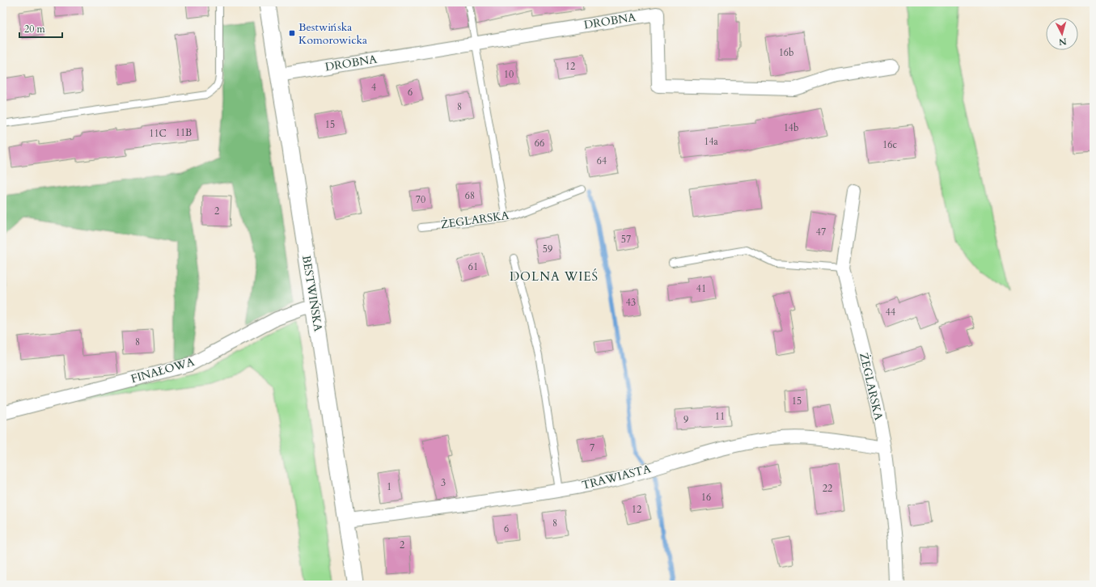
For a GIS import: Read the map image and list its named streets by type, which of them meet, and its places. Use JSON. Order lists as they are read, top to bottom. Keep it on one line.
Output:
{"streets":{"street":["DROBNA","ŻEGLARSKA","BESTWIŃSKA","FINAŁOWA","TRAWIASTA"]},"crossings":[["DROBNA","BESTWIŃSKA"],["ŻEGLARSKA","TRAWIASTA"],["BESTWIŃSKA","FINAŁOWA"],["BESTWIŃSKA","TRAWIASTA"]],"districts":["DOLNA WIEŚ"],"places":{"transit":["Bestwińska Komorowicka"]},"house_numbers":["16b","12","10","4","6","8","15","14b","11B","11C","14a","66","16c","64","68","70","2","47","57","59","61","41","43","44","8","15","11","9","7","3","1","22","16","12","8","6","2"],"scale_bar":"20 m","north":"bottom"}
